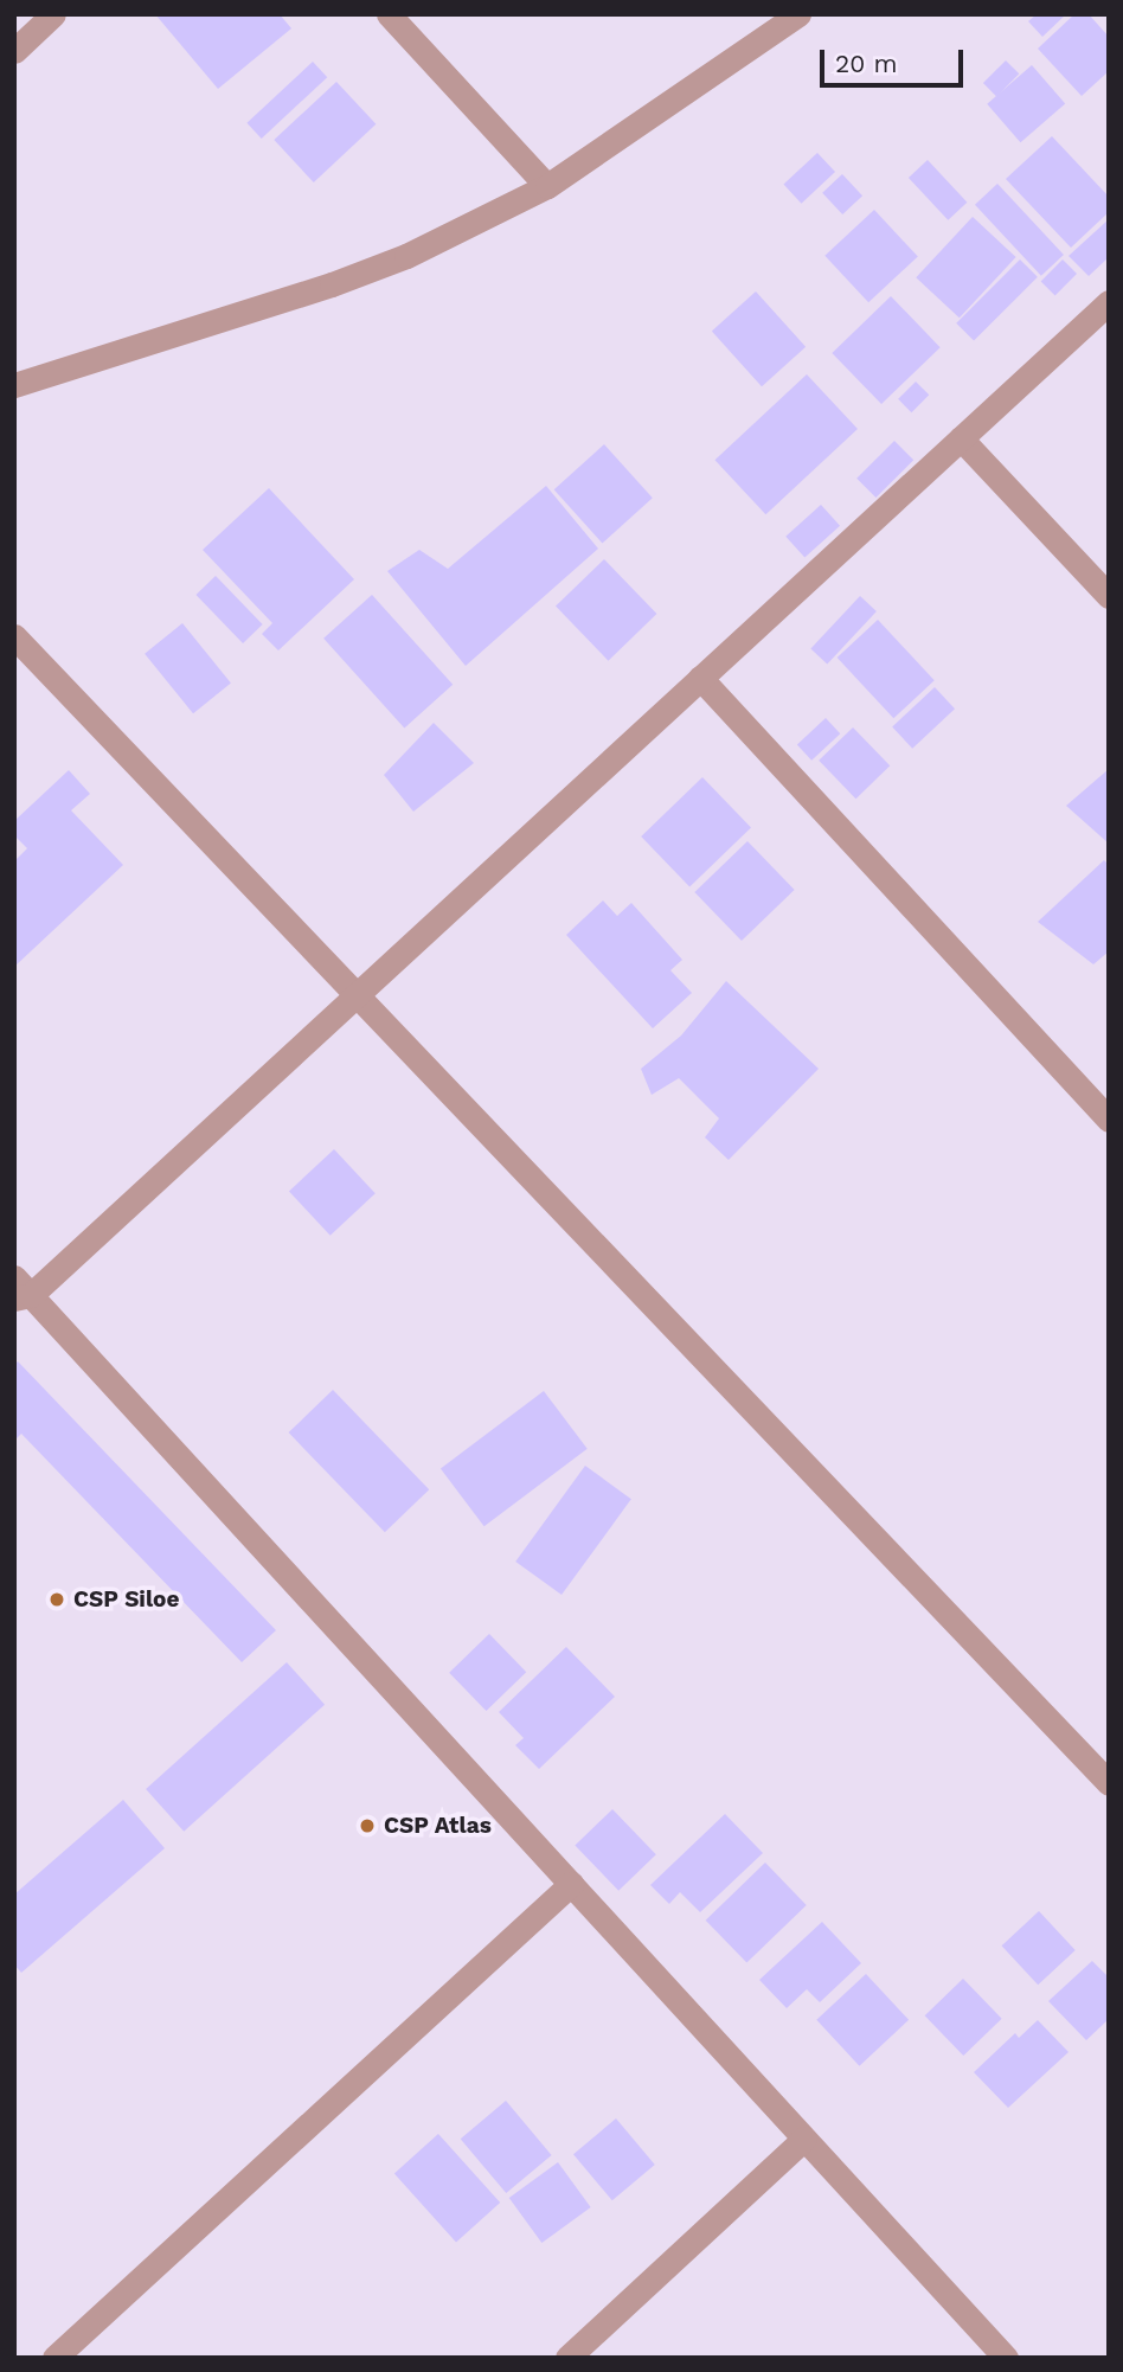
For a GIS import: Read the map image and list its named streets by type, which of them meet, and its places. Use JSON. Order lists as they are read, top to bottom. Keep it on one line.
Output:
{"places":["CSP Siloe","CSP Atlas"],"scale_bar":"20 m"}
